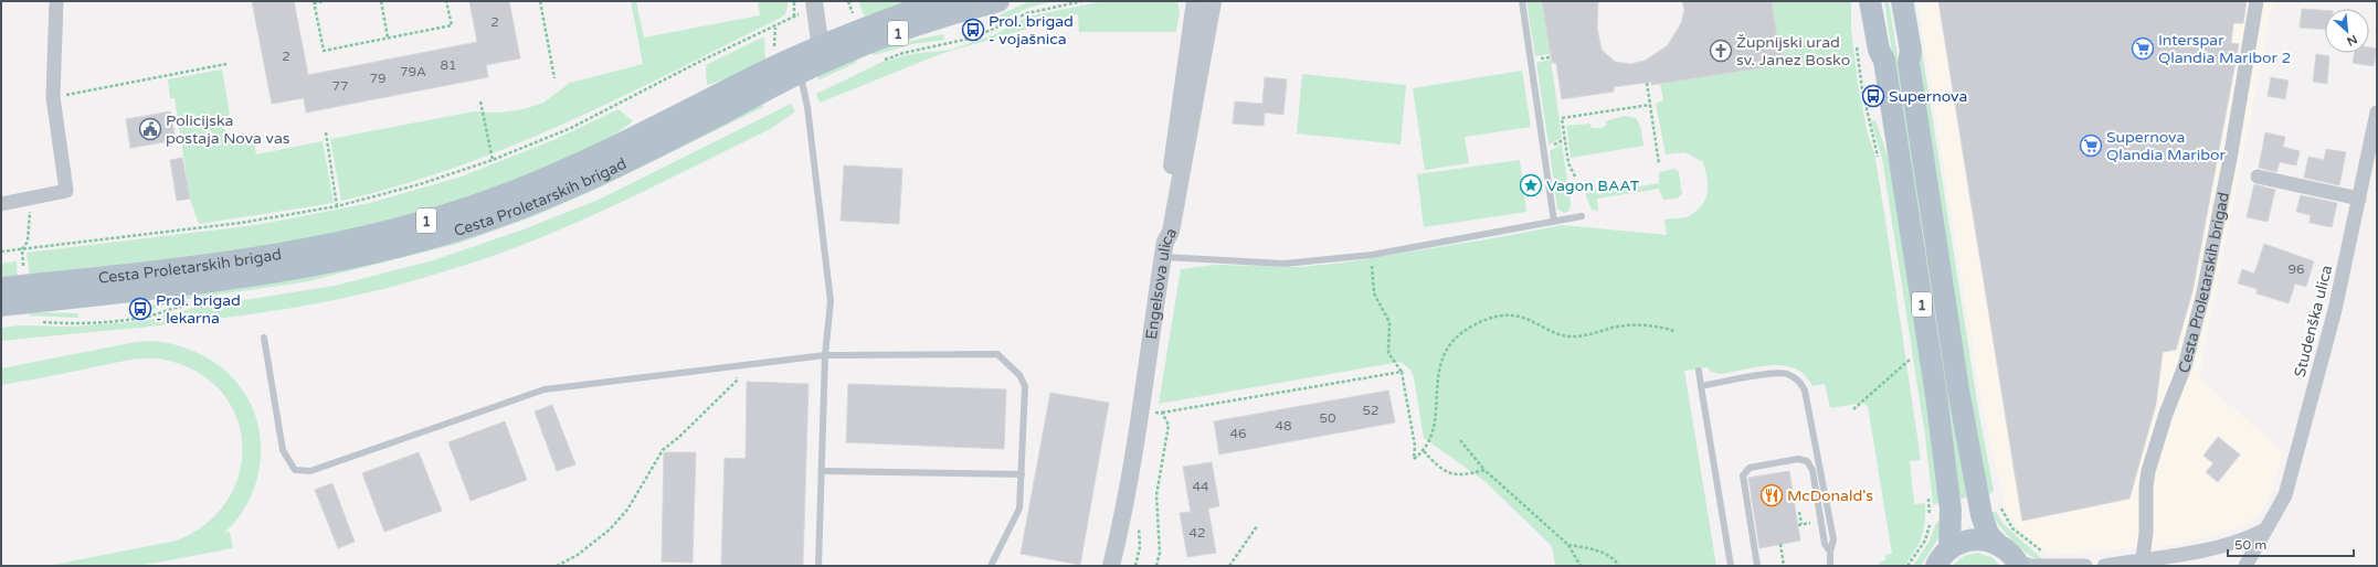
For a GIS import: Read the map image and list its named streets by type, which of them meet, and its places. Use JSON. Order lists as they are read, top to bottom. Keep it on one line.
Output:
{"streets":{"main road":["1","Cesta Proletarskih brigad"],"street":["Engelsova ulica","Studenška ulica"]},"places":{"bus stop":["Prol. brigad - vojašnica","Supernova","Prol. brigad - lekarna"],"supermarket":["Interspar Qlandia Maribor 2","Supernova Qlandia Maribor"],"church":["Župnijski urad sv. Janez Bosko"],"public building":["Policijska postaja Nova vas"],"place":["Vagon BAAT"],"restaurant":["McDonald's"]},"house_numbers":["2","2","81","79A","79","77","96","52","50","48","46","44","42"],"scale_bar":"50 m","north":"bottom right"}
